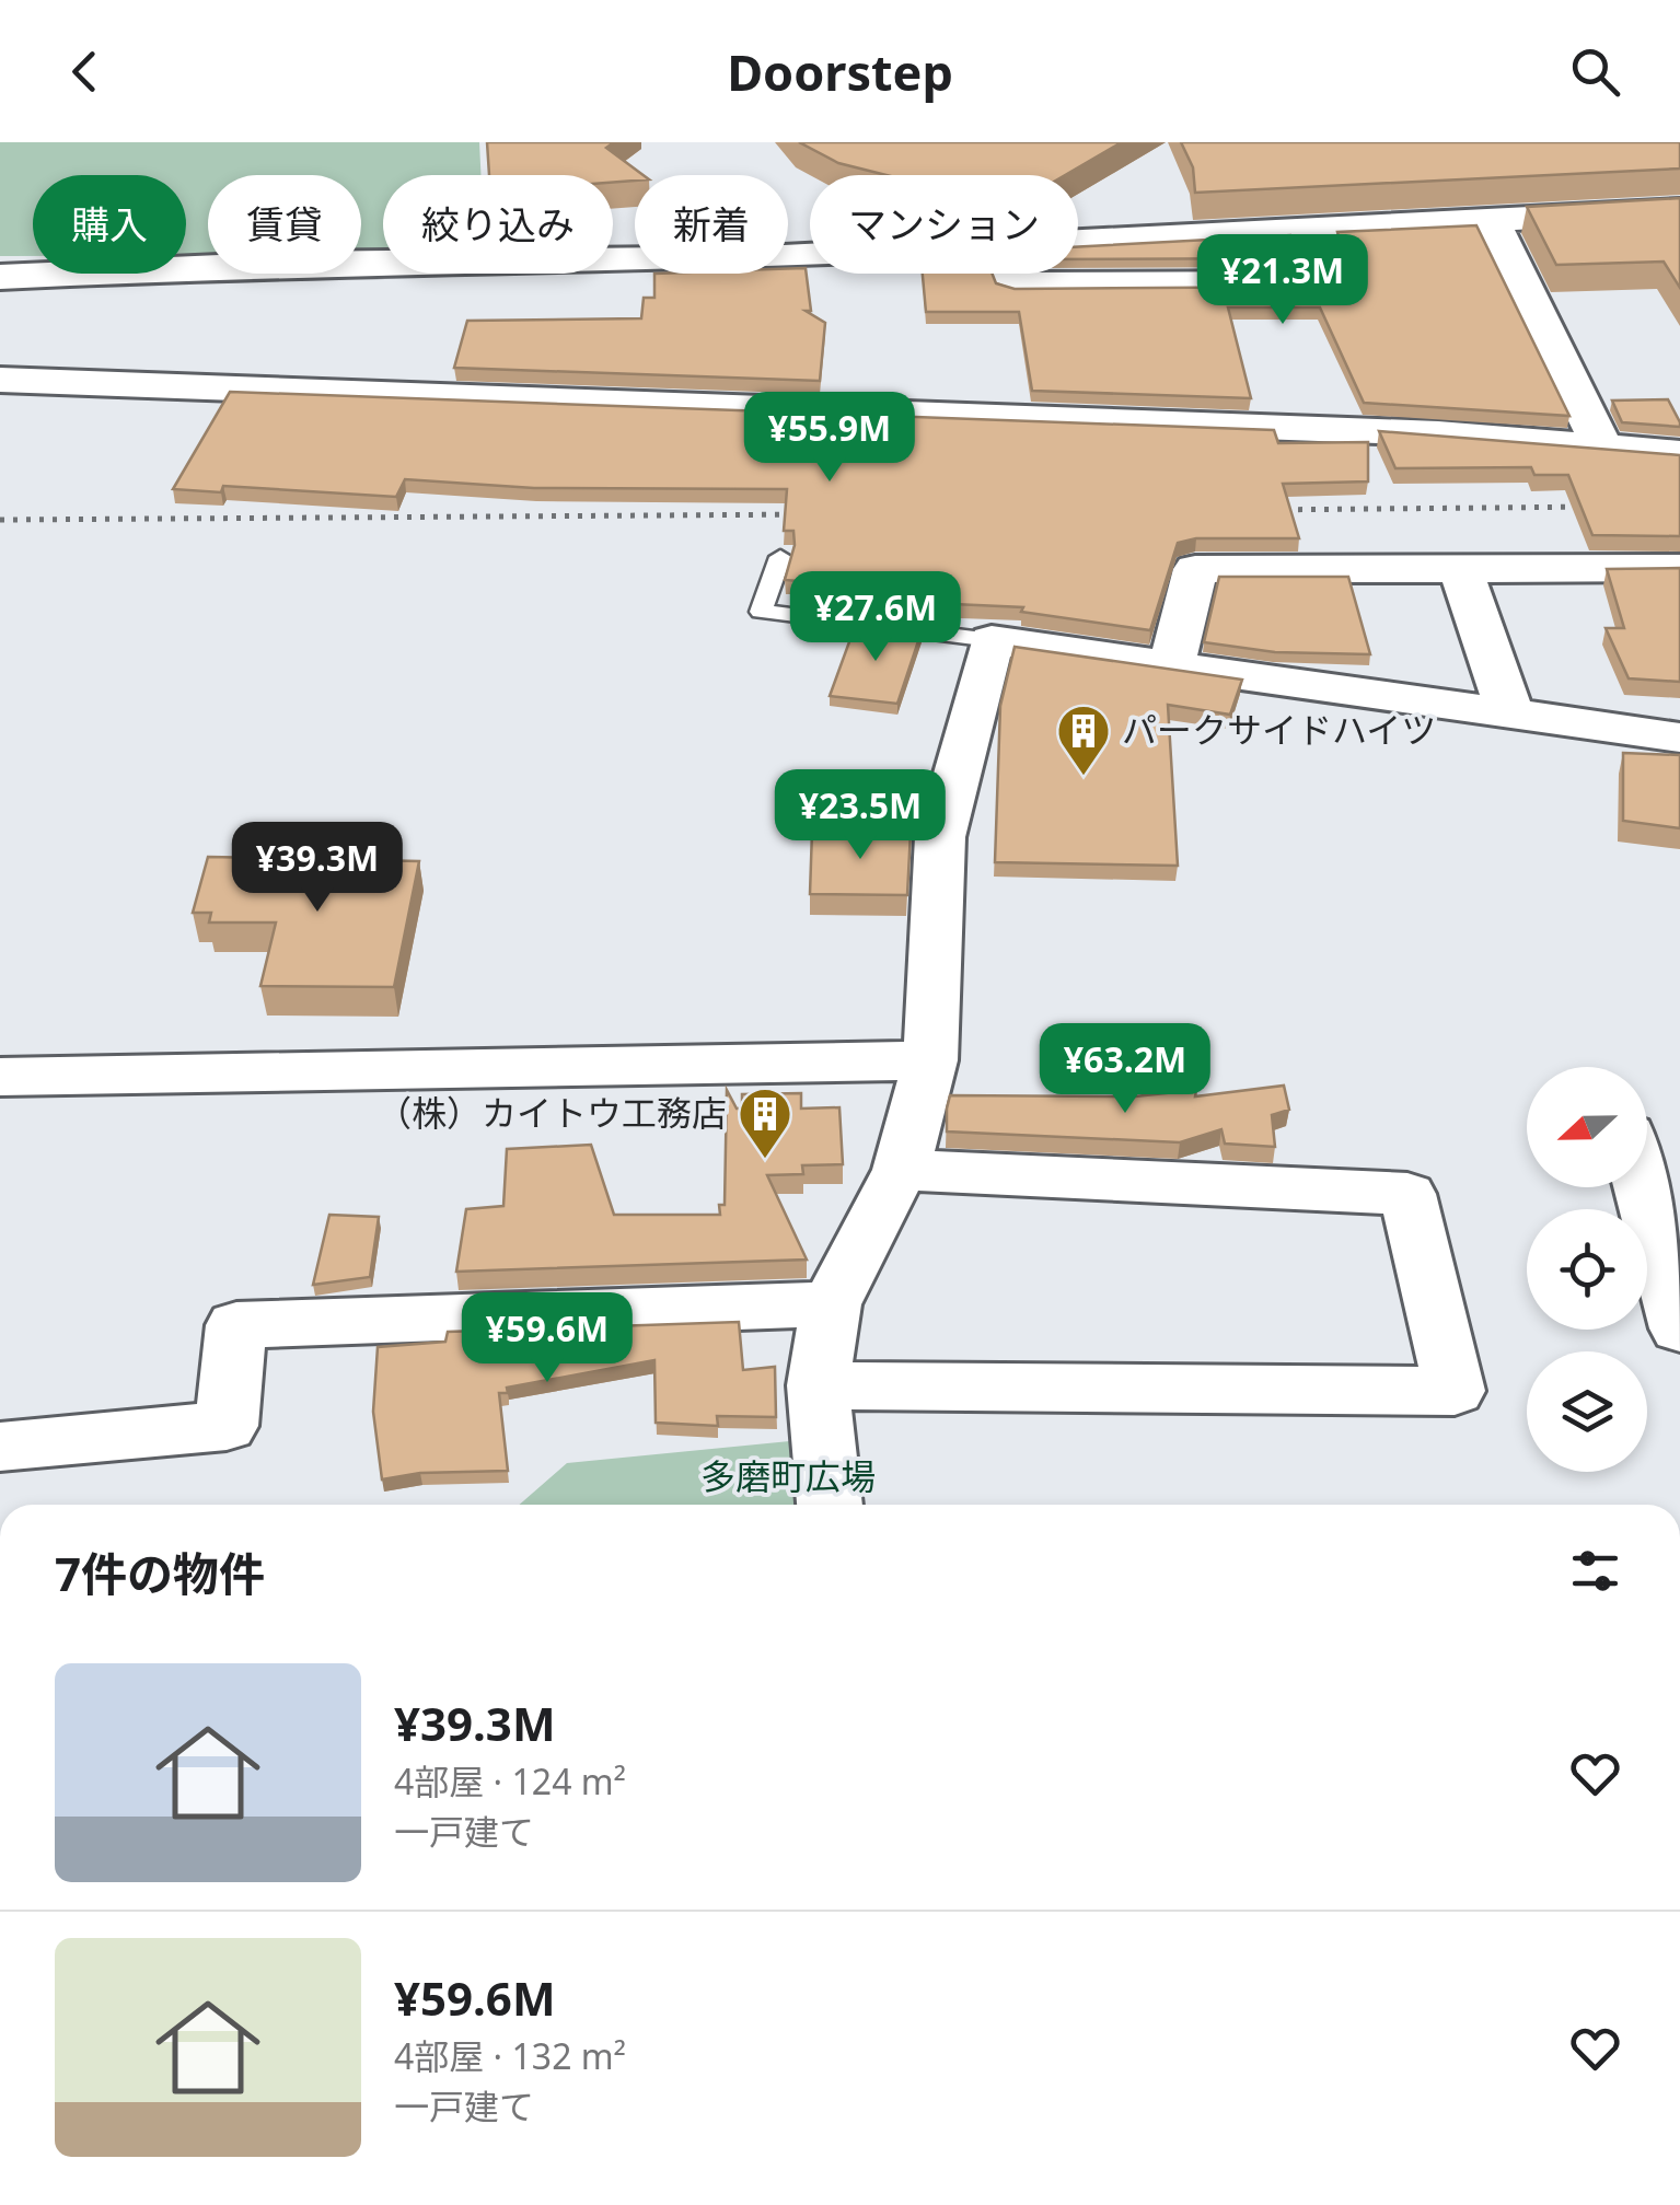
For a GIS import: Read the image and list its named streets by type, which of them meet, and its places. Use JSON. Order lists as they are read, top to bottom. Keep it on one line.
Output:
{"parks":["多磨町広場"],"places":{"building":["パークサイドハイツ","（株）カイトウ工務店"]},"north":"left","page":{"header":"Doorstep","chip":["購入","賃貸","絞り込み","新着","マンション"],"price":["¥21.3M","¥55.9M","¥27.6M","¥23.5M","¥39.3M","¥63.2M","¥59.6M"],"heading":"7件の物件","list":[{"name":"¥39.3M","note":"4部屋 · 124 m² · 一戸建て"},{"name":"¥59.6M","note":"4部屋 · 132 m² · 一戸建て"}]}}
